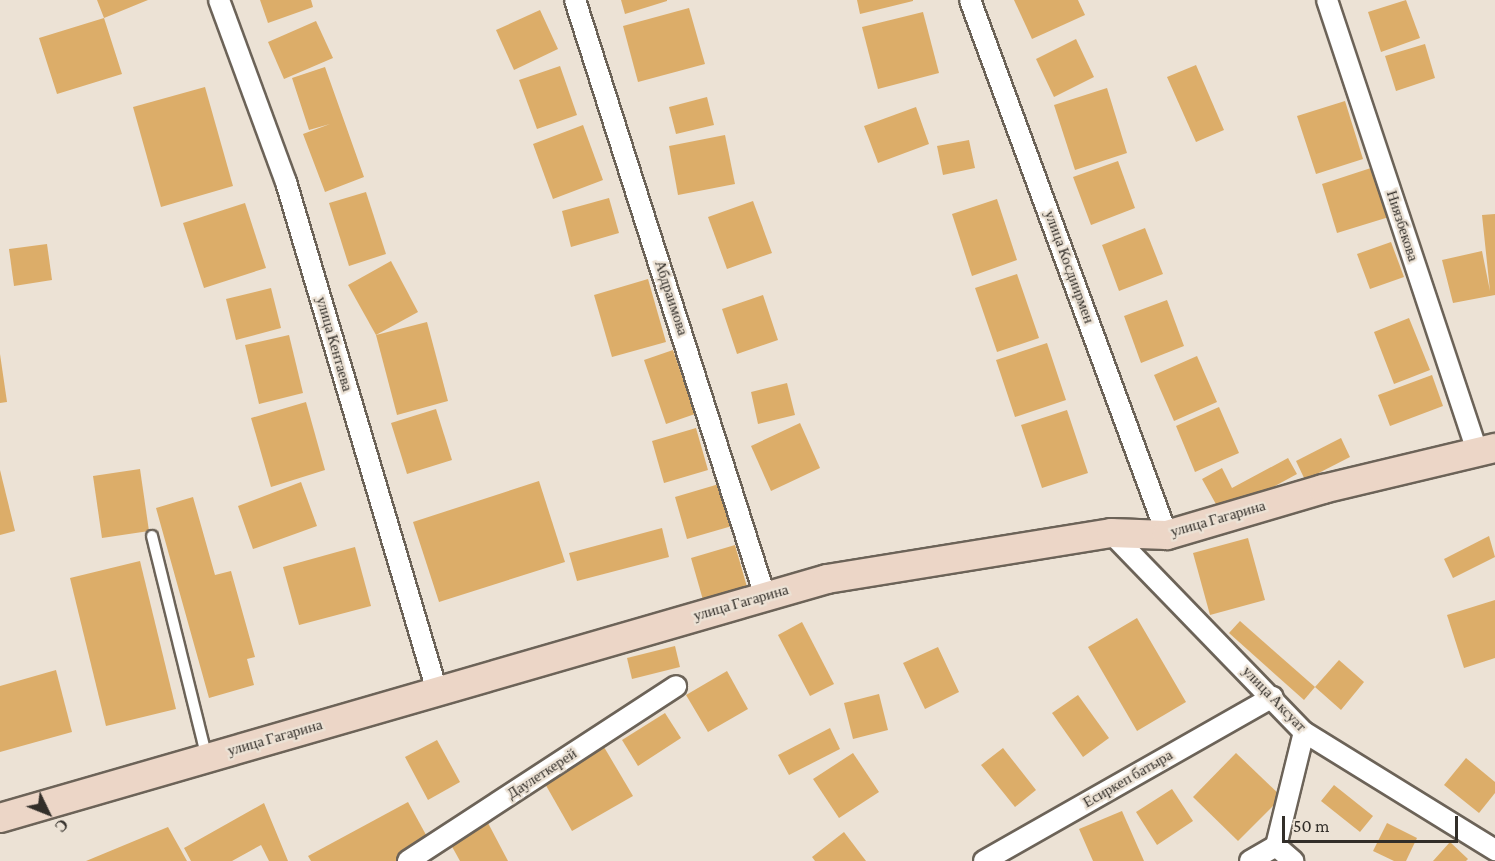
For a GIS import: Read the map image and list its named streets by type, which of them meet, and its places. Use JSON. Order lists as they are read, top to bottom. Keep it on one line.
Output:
{"streets":{"main road":["улица Гагарина"],"street":["Ниязбекова","улица Косдиирмен","Абдраимова","улица Кентаева","улица Аксуат","Даулеткерей","Есиркеп батыра"]},"crossings":[["Ниязбекова","улица Гагарина"],["улица Косдиирмен","улица Гагарина"],["Абдраимова","улица Гагарина"],["улица Кентаева","улица Гагарина"],["улица Гагарина","улица Аксуат"],["улица Аксуат","Есиркеп батыра"]],"scale_bar":"50 m","north":"bottom right"}
